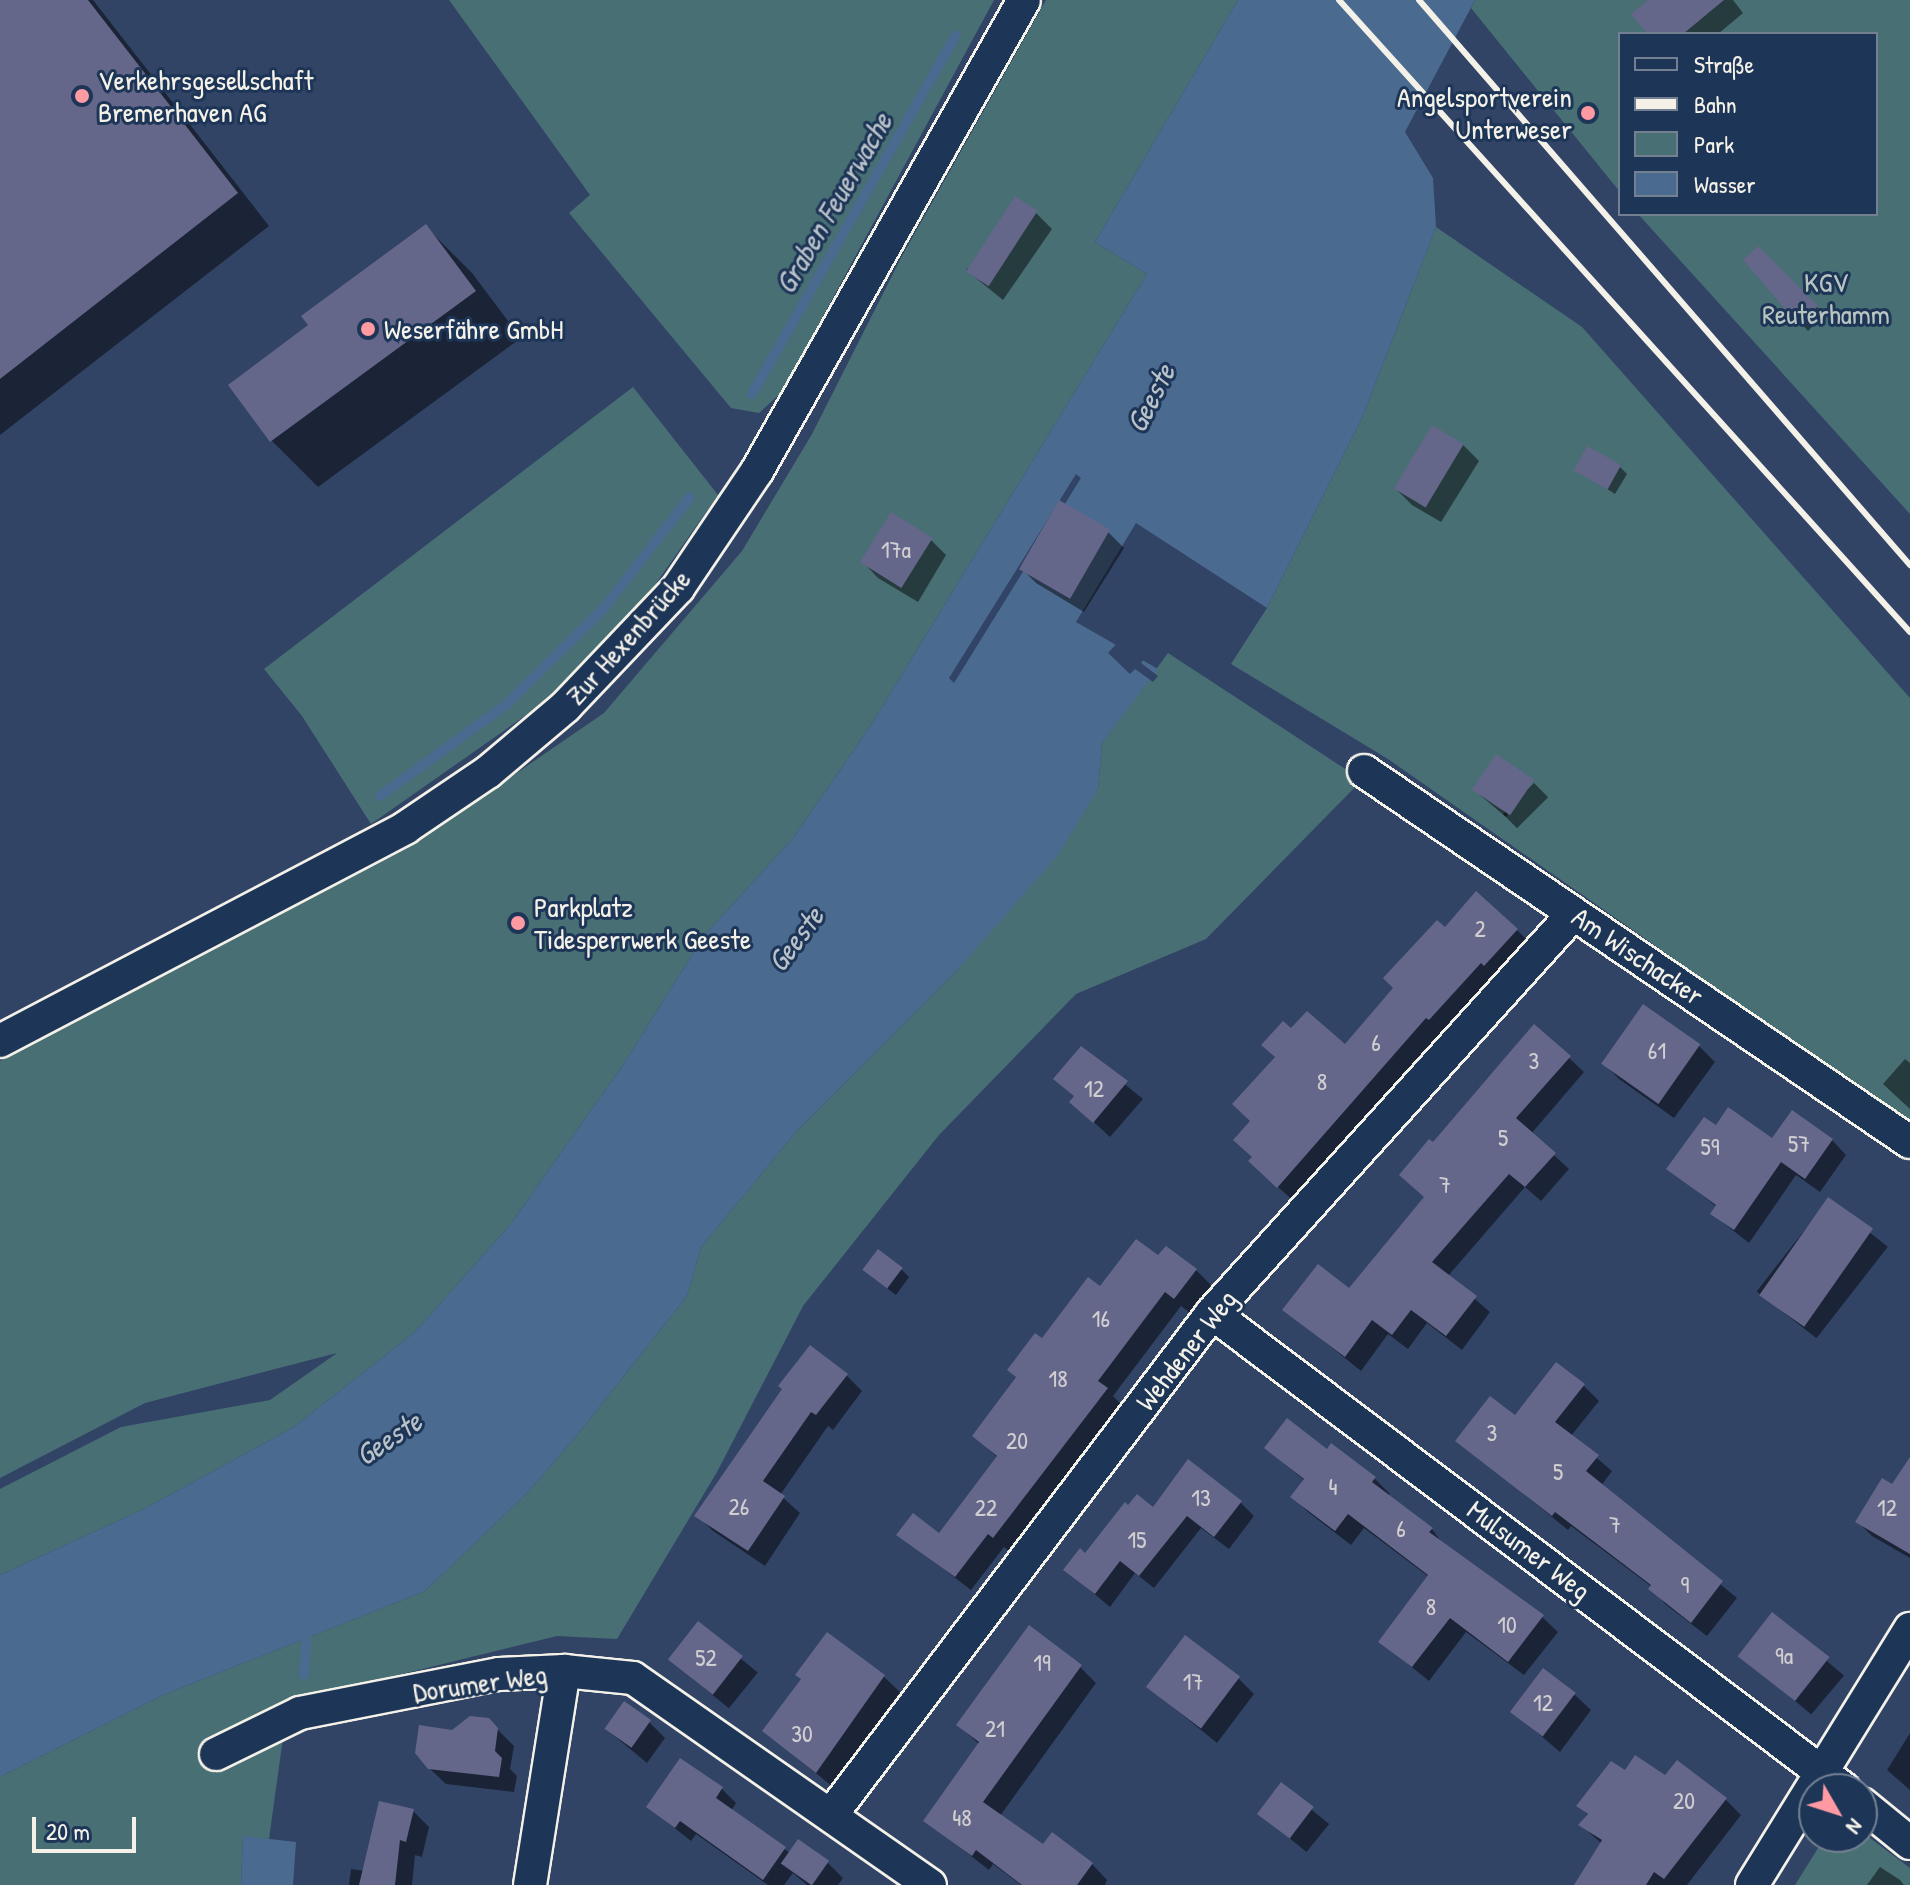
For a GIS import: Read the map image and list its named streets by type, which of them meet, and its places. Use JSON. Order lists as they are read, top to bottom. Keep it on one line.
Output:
{"streets":{"street":["Zur Hexenbrücke","Am Wischacker","Wehdener Weg","Mulsumer Weg","Dorumer Weg"]},"crossings":[["Am Wischacker","Wehdener Weg"],["Wehdener Weg","Mulsumer Weg"],["Wehdener Weg","Dorumer Weg"]],"water":["Graben Feuerwache","Geeste"],"parks":["KGV Reuterhamm"],"places":["Verkehrsgesellschaft Bremerhaven AG","Angelsportverein Unterweser","Weserfähre GmbH","Parkplatz Tidesperrwerk Geeste"],"house_numbers":["17a","2","6","61","3","8","12","5","57","59","7","16","18","3","20","5","4","13","26","22","12","7","6","15","9","8","10","9a","52","19","17","12","21","30","20","48"],"legend":["Straße","Bahn","Park","Wasser"],"scale_bar":"20 m","north":"bottom right"}
